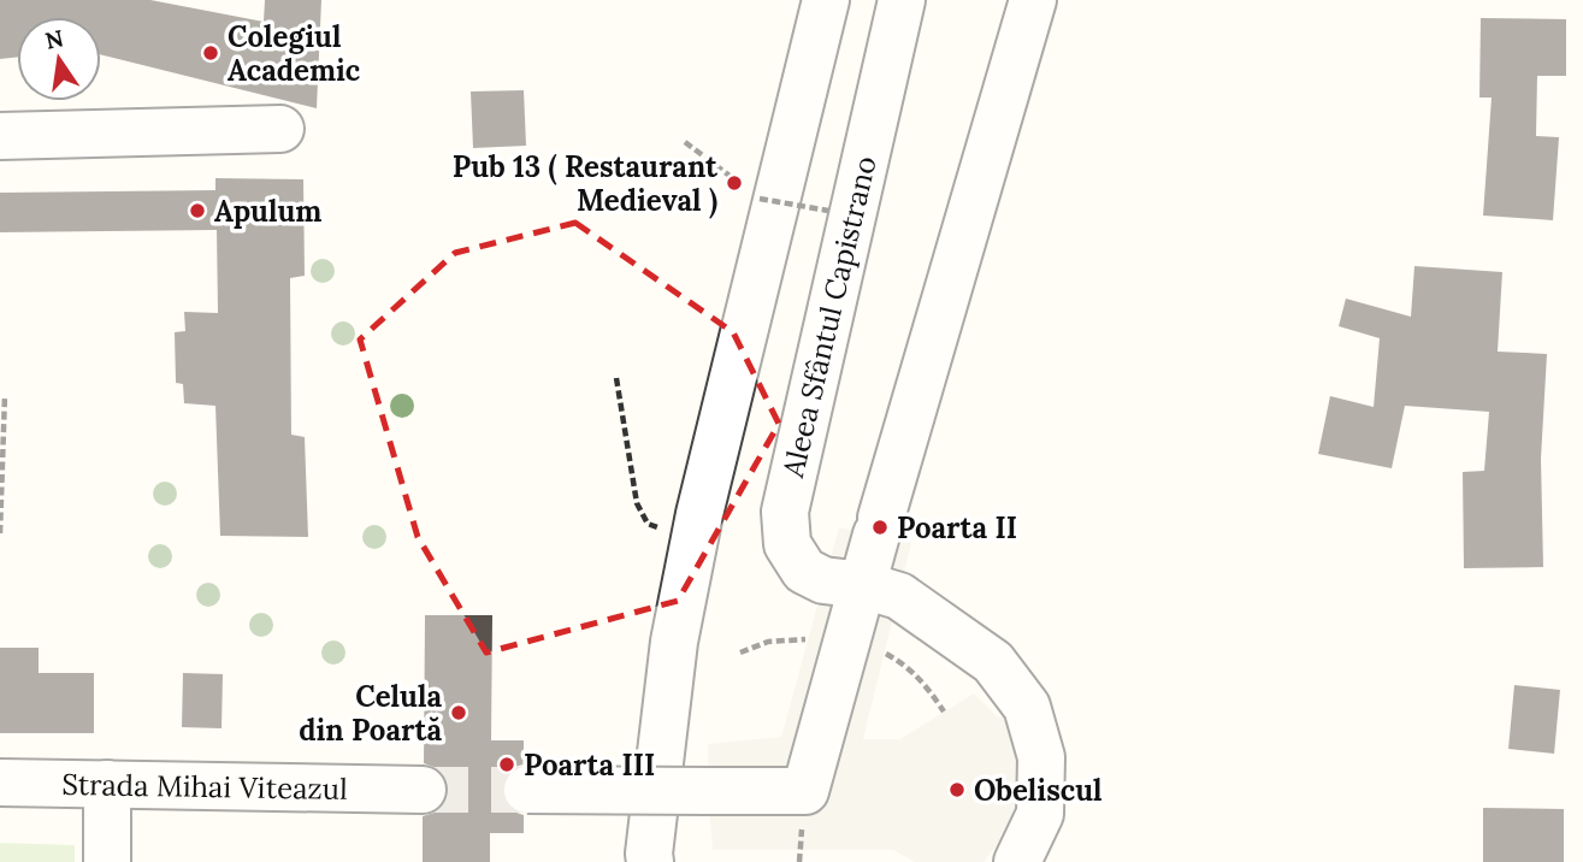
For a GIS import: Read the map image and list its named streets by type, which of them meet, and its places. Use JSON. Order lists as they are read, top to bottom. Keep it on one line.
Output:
{"streets":{"street":["Aleea Sfântul Capistrano","Strada Mihai Viteazul"]},"places":["Colegiul Academic","Pub 13 ( Restaurant Medieval )","Apulum","Poarta II","Celula din Poartă","Poarta III","Obeliscul"],"north":"top"}
